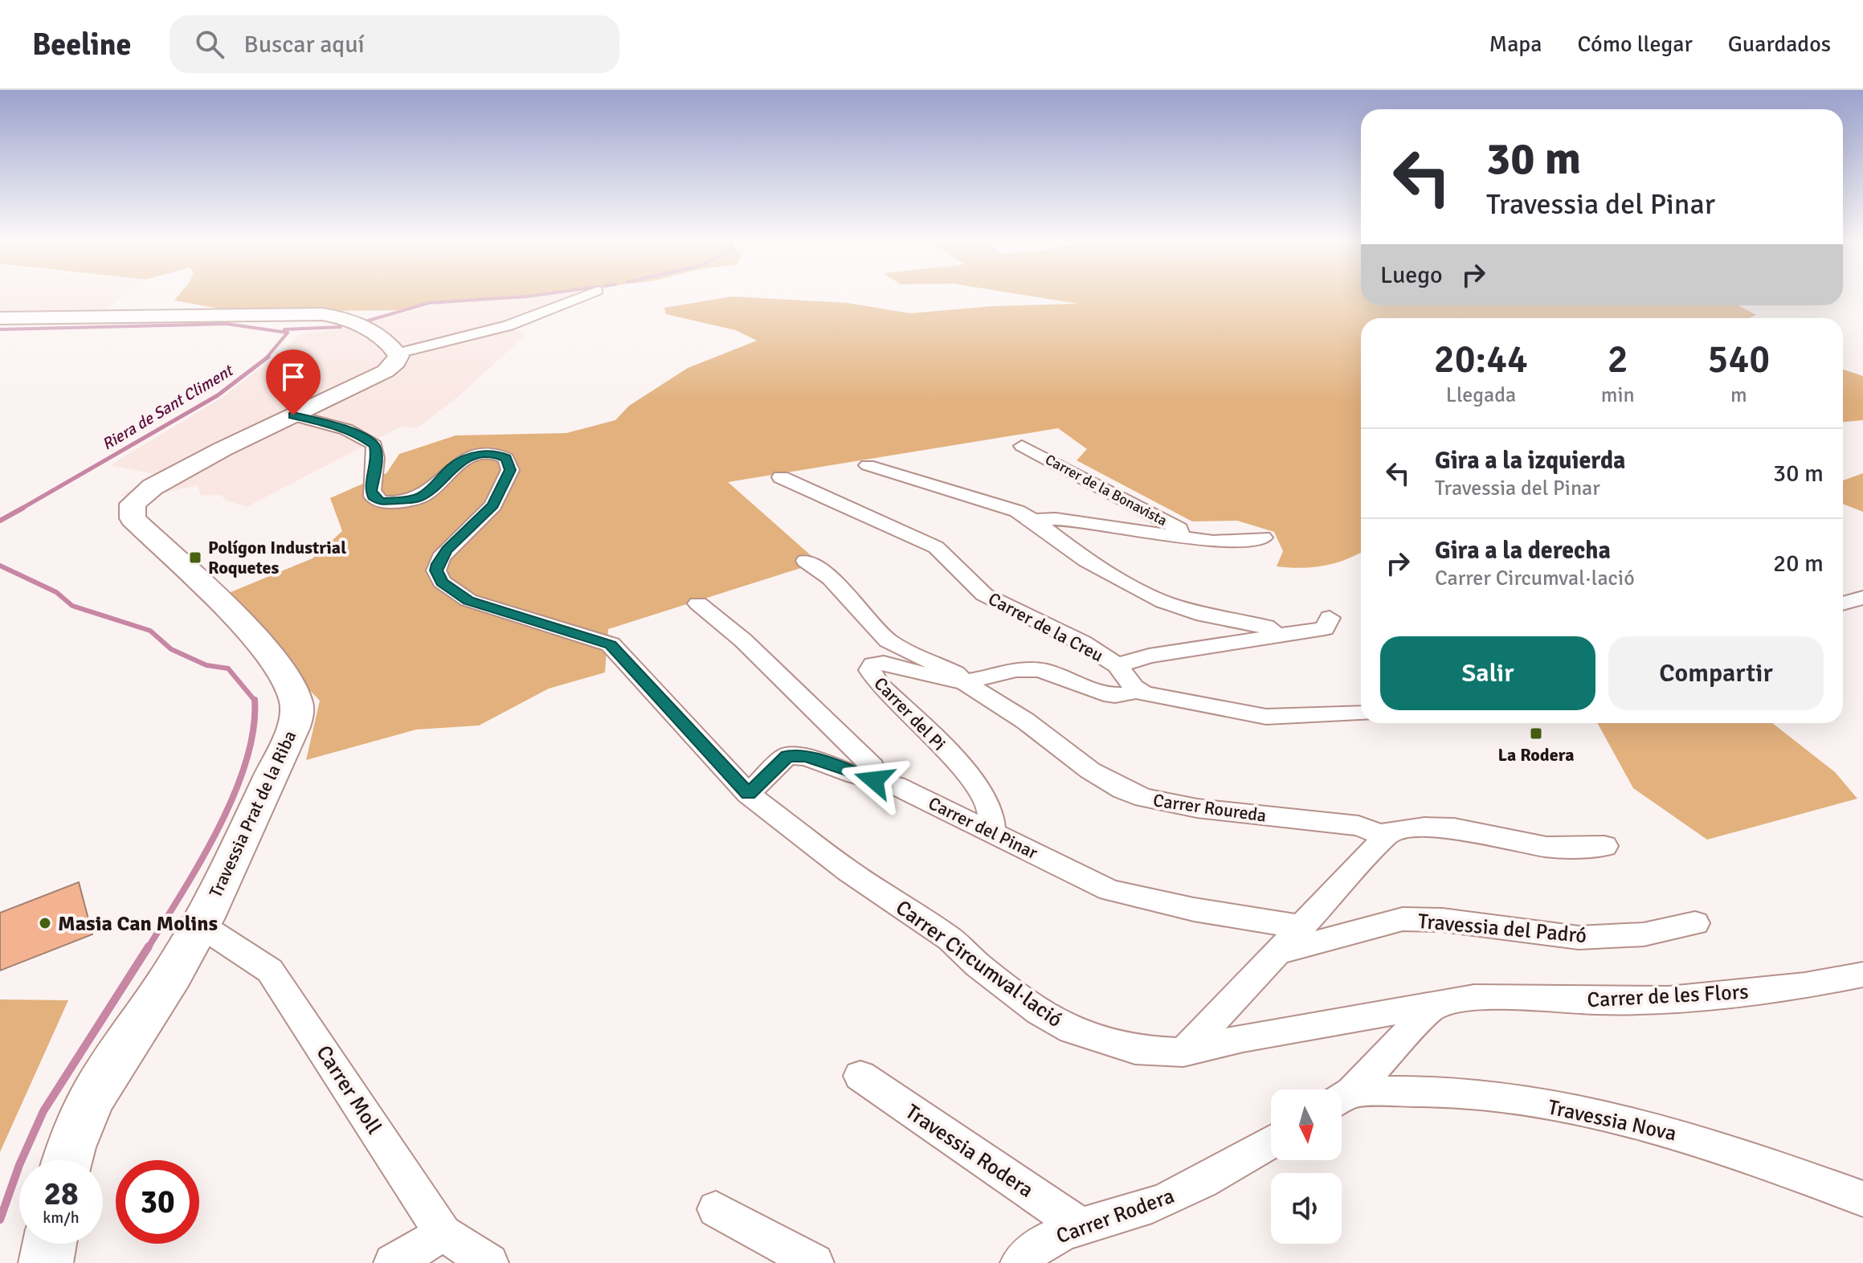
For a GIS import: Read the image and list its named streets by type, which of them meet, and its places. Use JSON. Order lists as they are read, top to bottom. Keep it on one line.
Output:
{"streets":{"street":["Carrer de la Bonavista","Carrer de la Creu","Carrer del Pi","Carrer Roureda","Travessia Prat de la Riba","Carrer del Pinar","Travessia del Padró","Carrer Circumval·lació","Carrer de les Flors","Carrer Moll","Travessia Nova","Travessia Rodera","Carrer Rodera"]},"crossings":[["Carrer del Pi","Carrer Roureda"],["Carrer del Pi","Carrer del Pinar"],["Travessia Prat de la Riba","Carrer Circumval·lació"],["Travessia Prat de la Riba","Carrer Moll"],["Carrer del Pinar","Carrer Circumval·lació"],["Carrer Circumval·lació","Carrer de les Flors"],["Travessia Rodera","Carrer Rodera"]],"water":["Riera de Sant Climent"],"places":{"transit":["Polígon Industrial Roquetes","La Rodera"],"other":["Masia Can Molins"]},"north":"bottom","page":{"header":"Beeline","search":"Buscar aquí","nav":["Mapa","Cómo llegar","Guardados"],"turn":["30 m","Travessia del Pinar"],"then":"Luego","eta":["20:44","Llegada","2","min","540","m"],"list":[{"name":"Gira a la izquierda","note":"Travessia del Pinar","value":"30 m"},{"name":"Gira a la derecha","note":"Carrer Circumval·lació","value":"20 m"}],"buttons":["Salir","Compartir"],"speed":"28 km/h","limit":"30"}}
